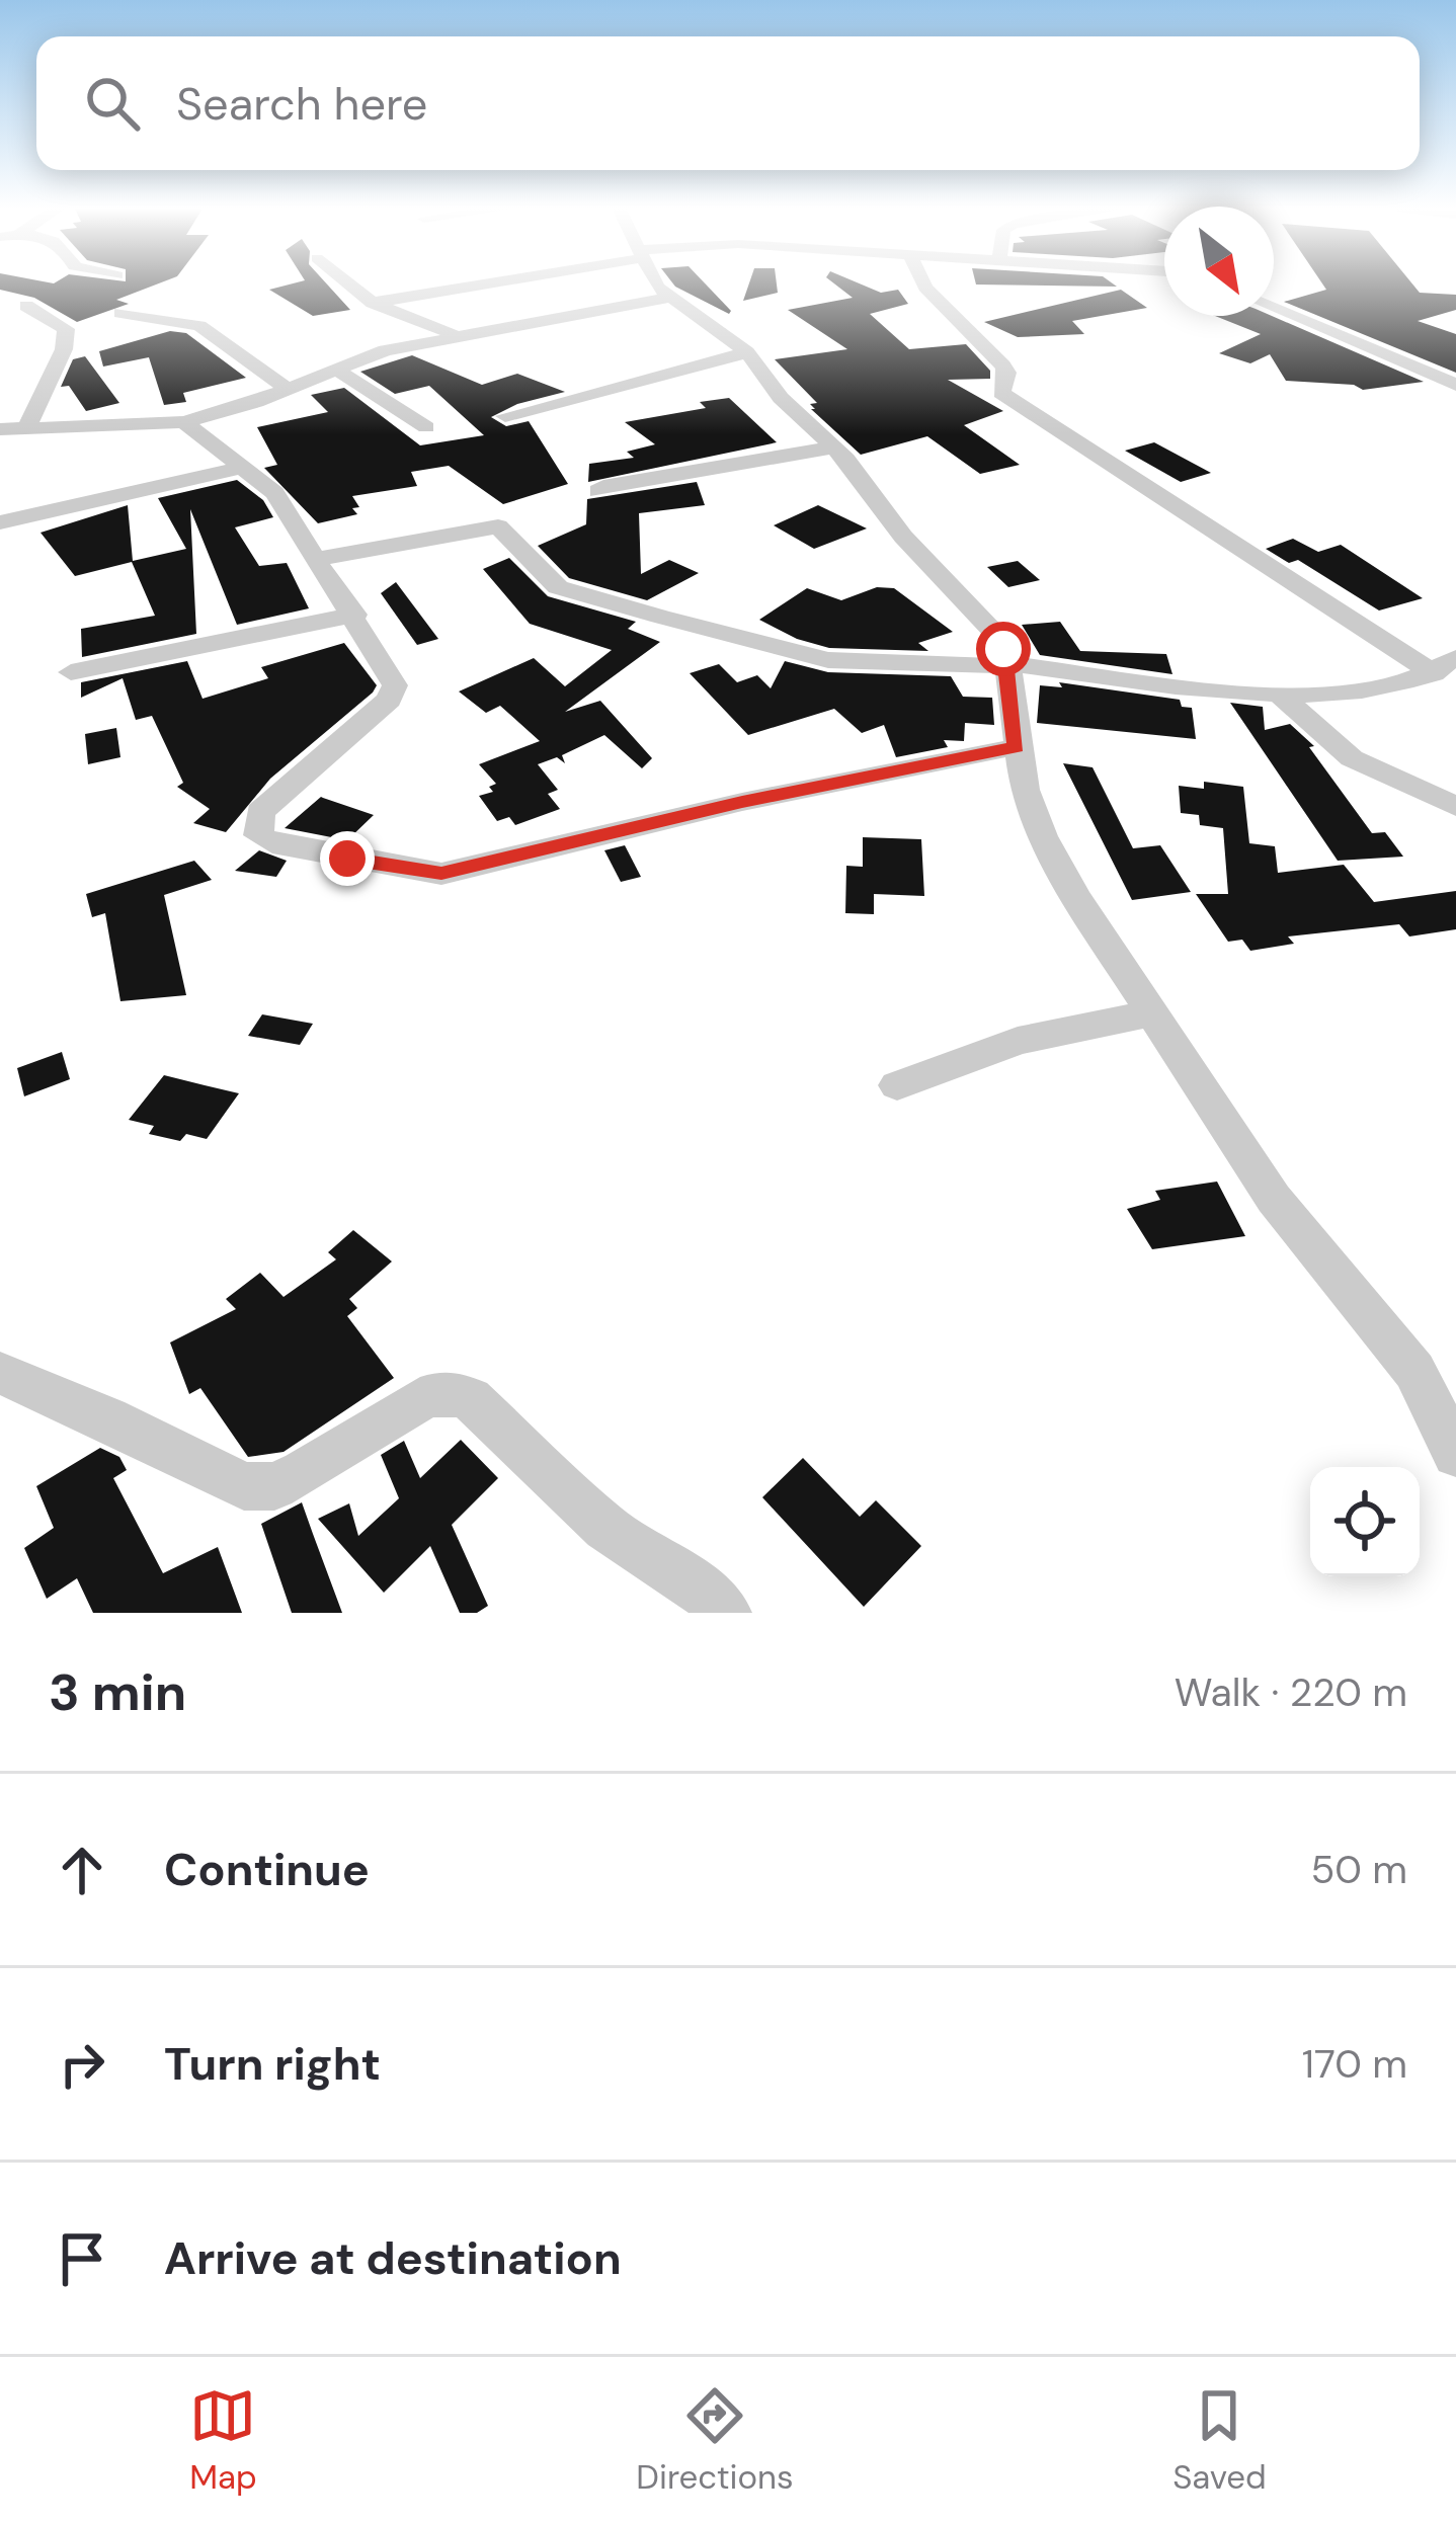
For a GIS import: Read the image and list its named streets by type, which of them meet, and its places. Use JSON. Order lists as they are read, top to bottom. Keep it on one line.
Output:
{"north":"bottom right","page":{"search":"Search here","heading":["3 min","Walk · 220 m"],"list":[["Continue","50 m"],["Turn right","170 m"],"Arrive at destination"],"nav":["Map","Directions","Saved"]}}
